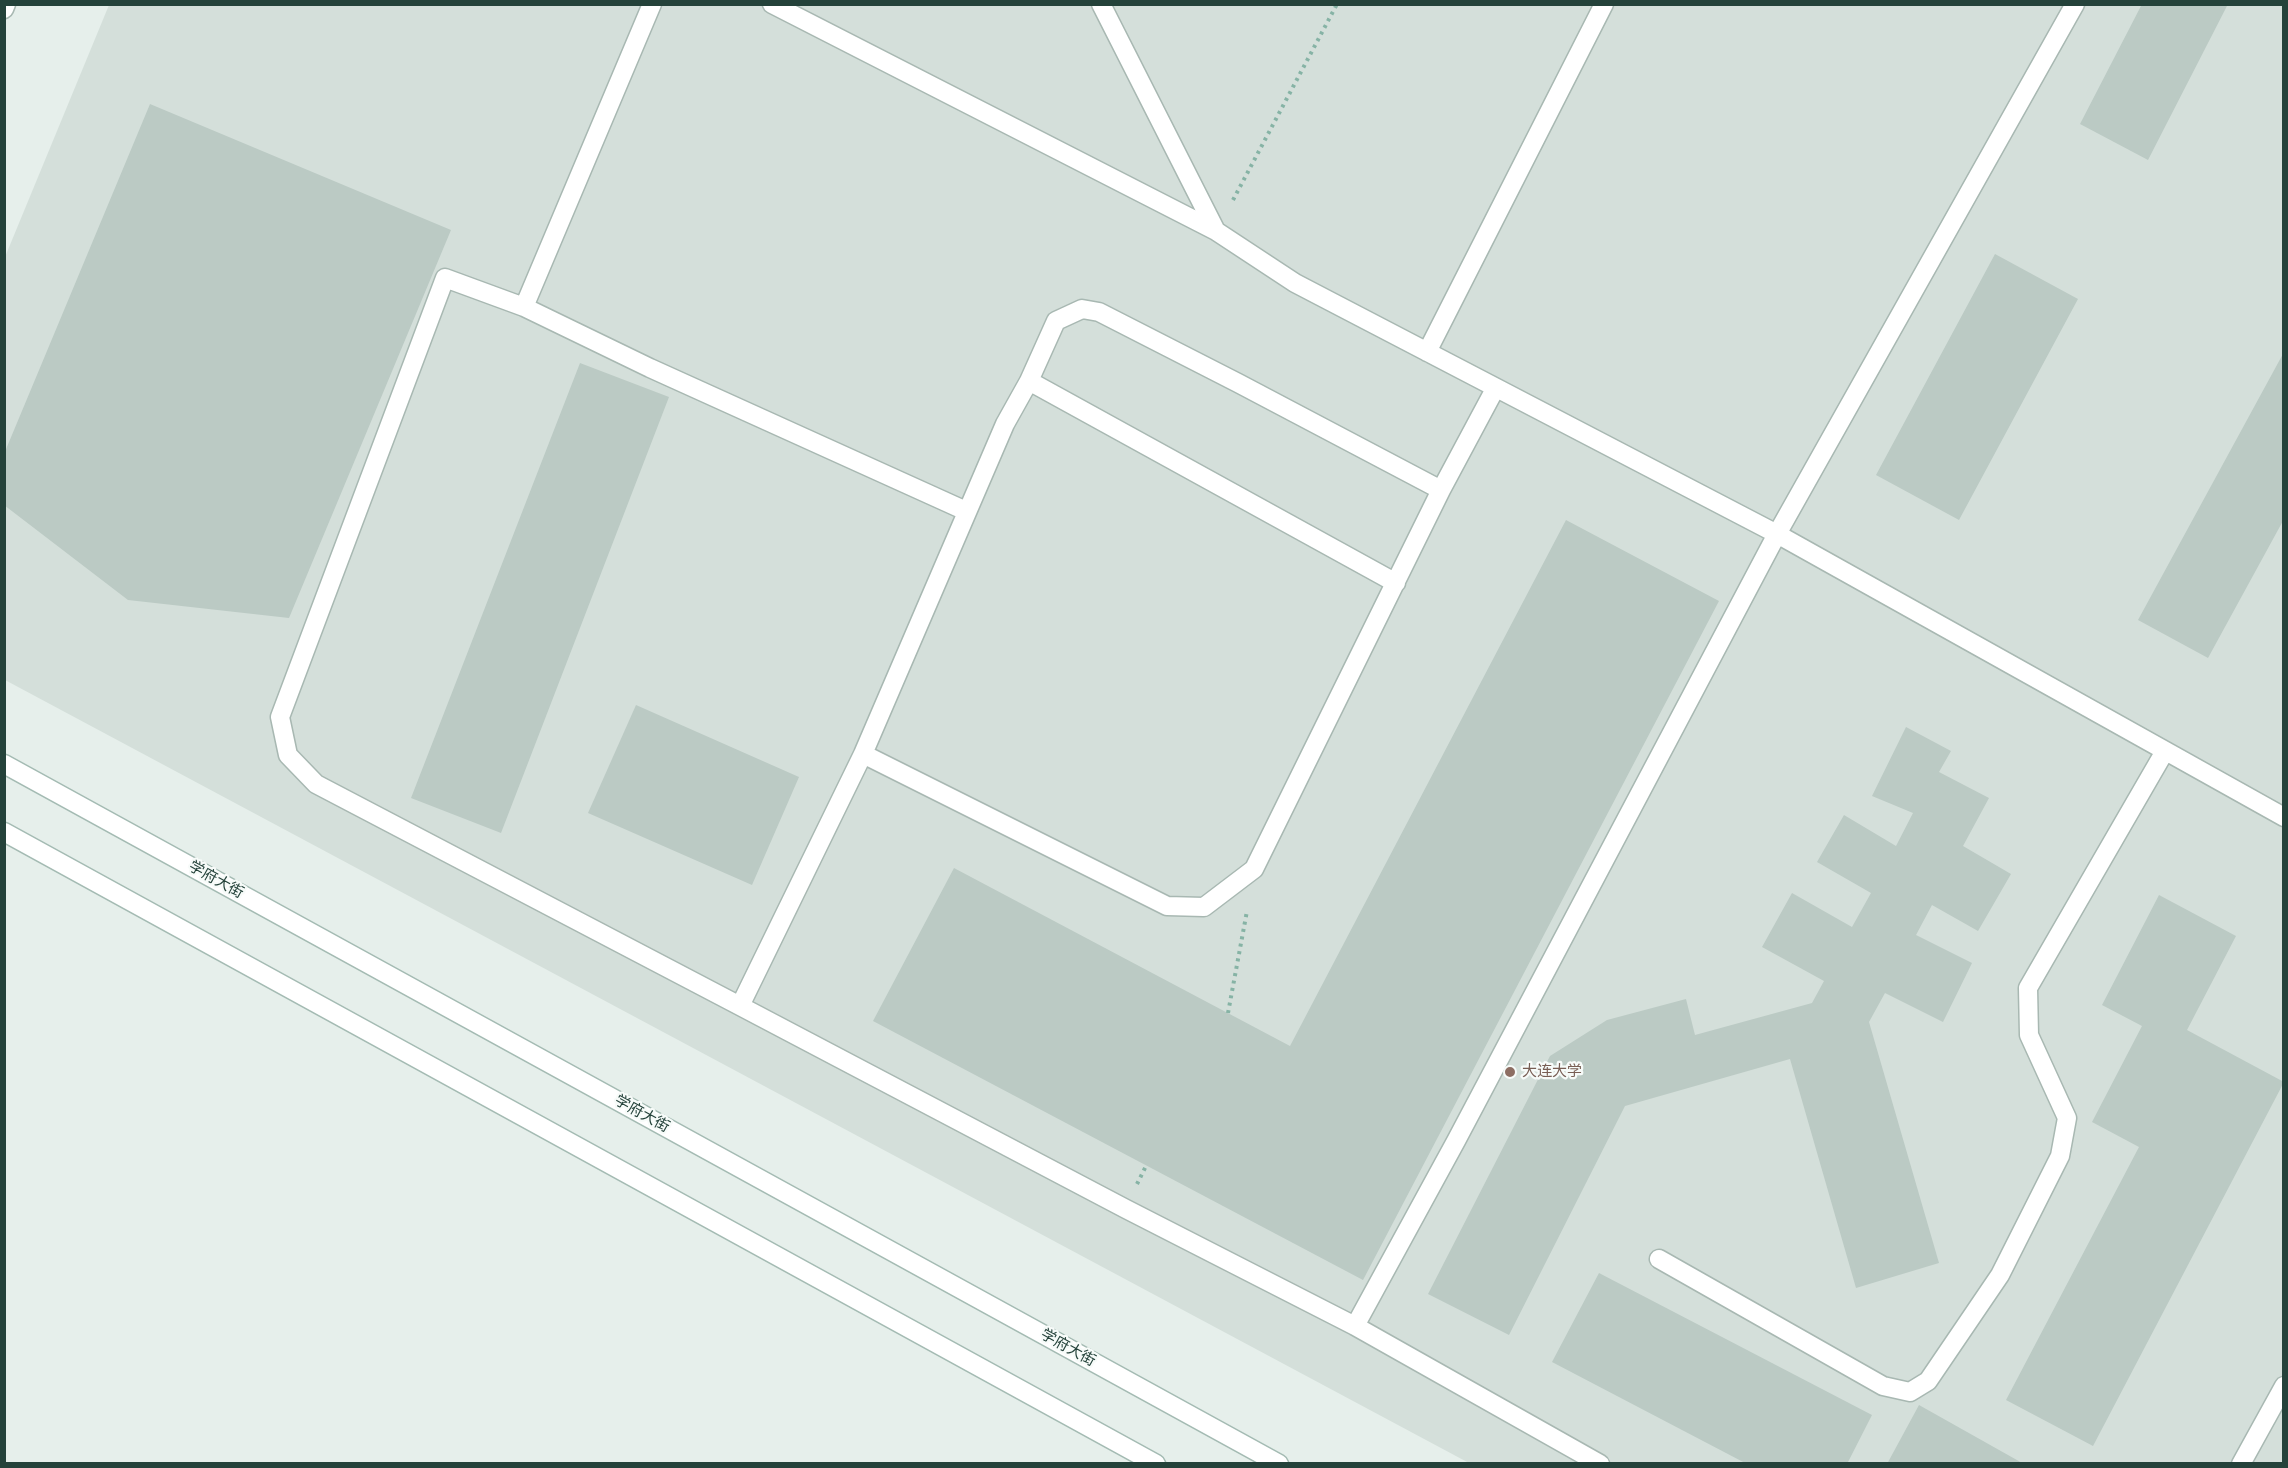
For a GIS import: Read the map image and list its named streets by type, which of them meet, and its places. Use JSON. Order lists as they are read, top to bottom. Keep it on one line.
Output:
{"streets":{"main road":["学府大街"]},"places":["大连大学"]}
